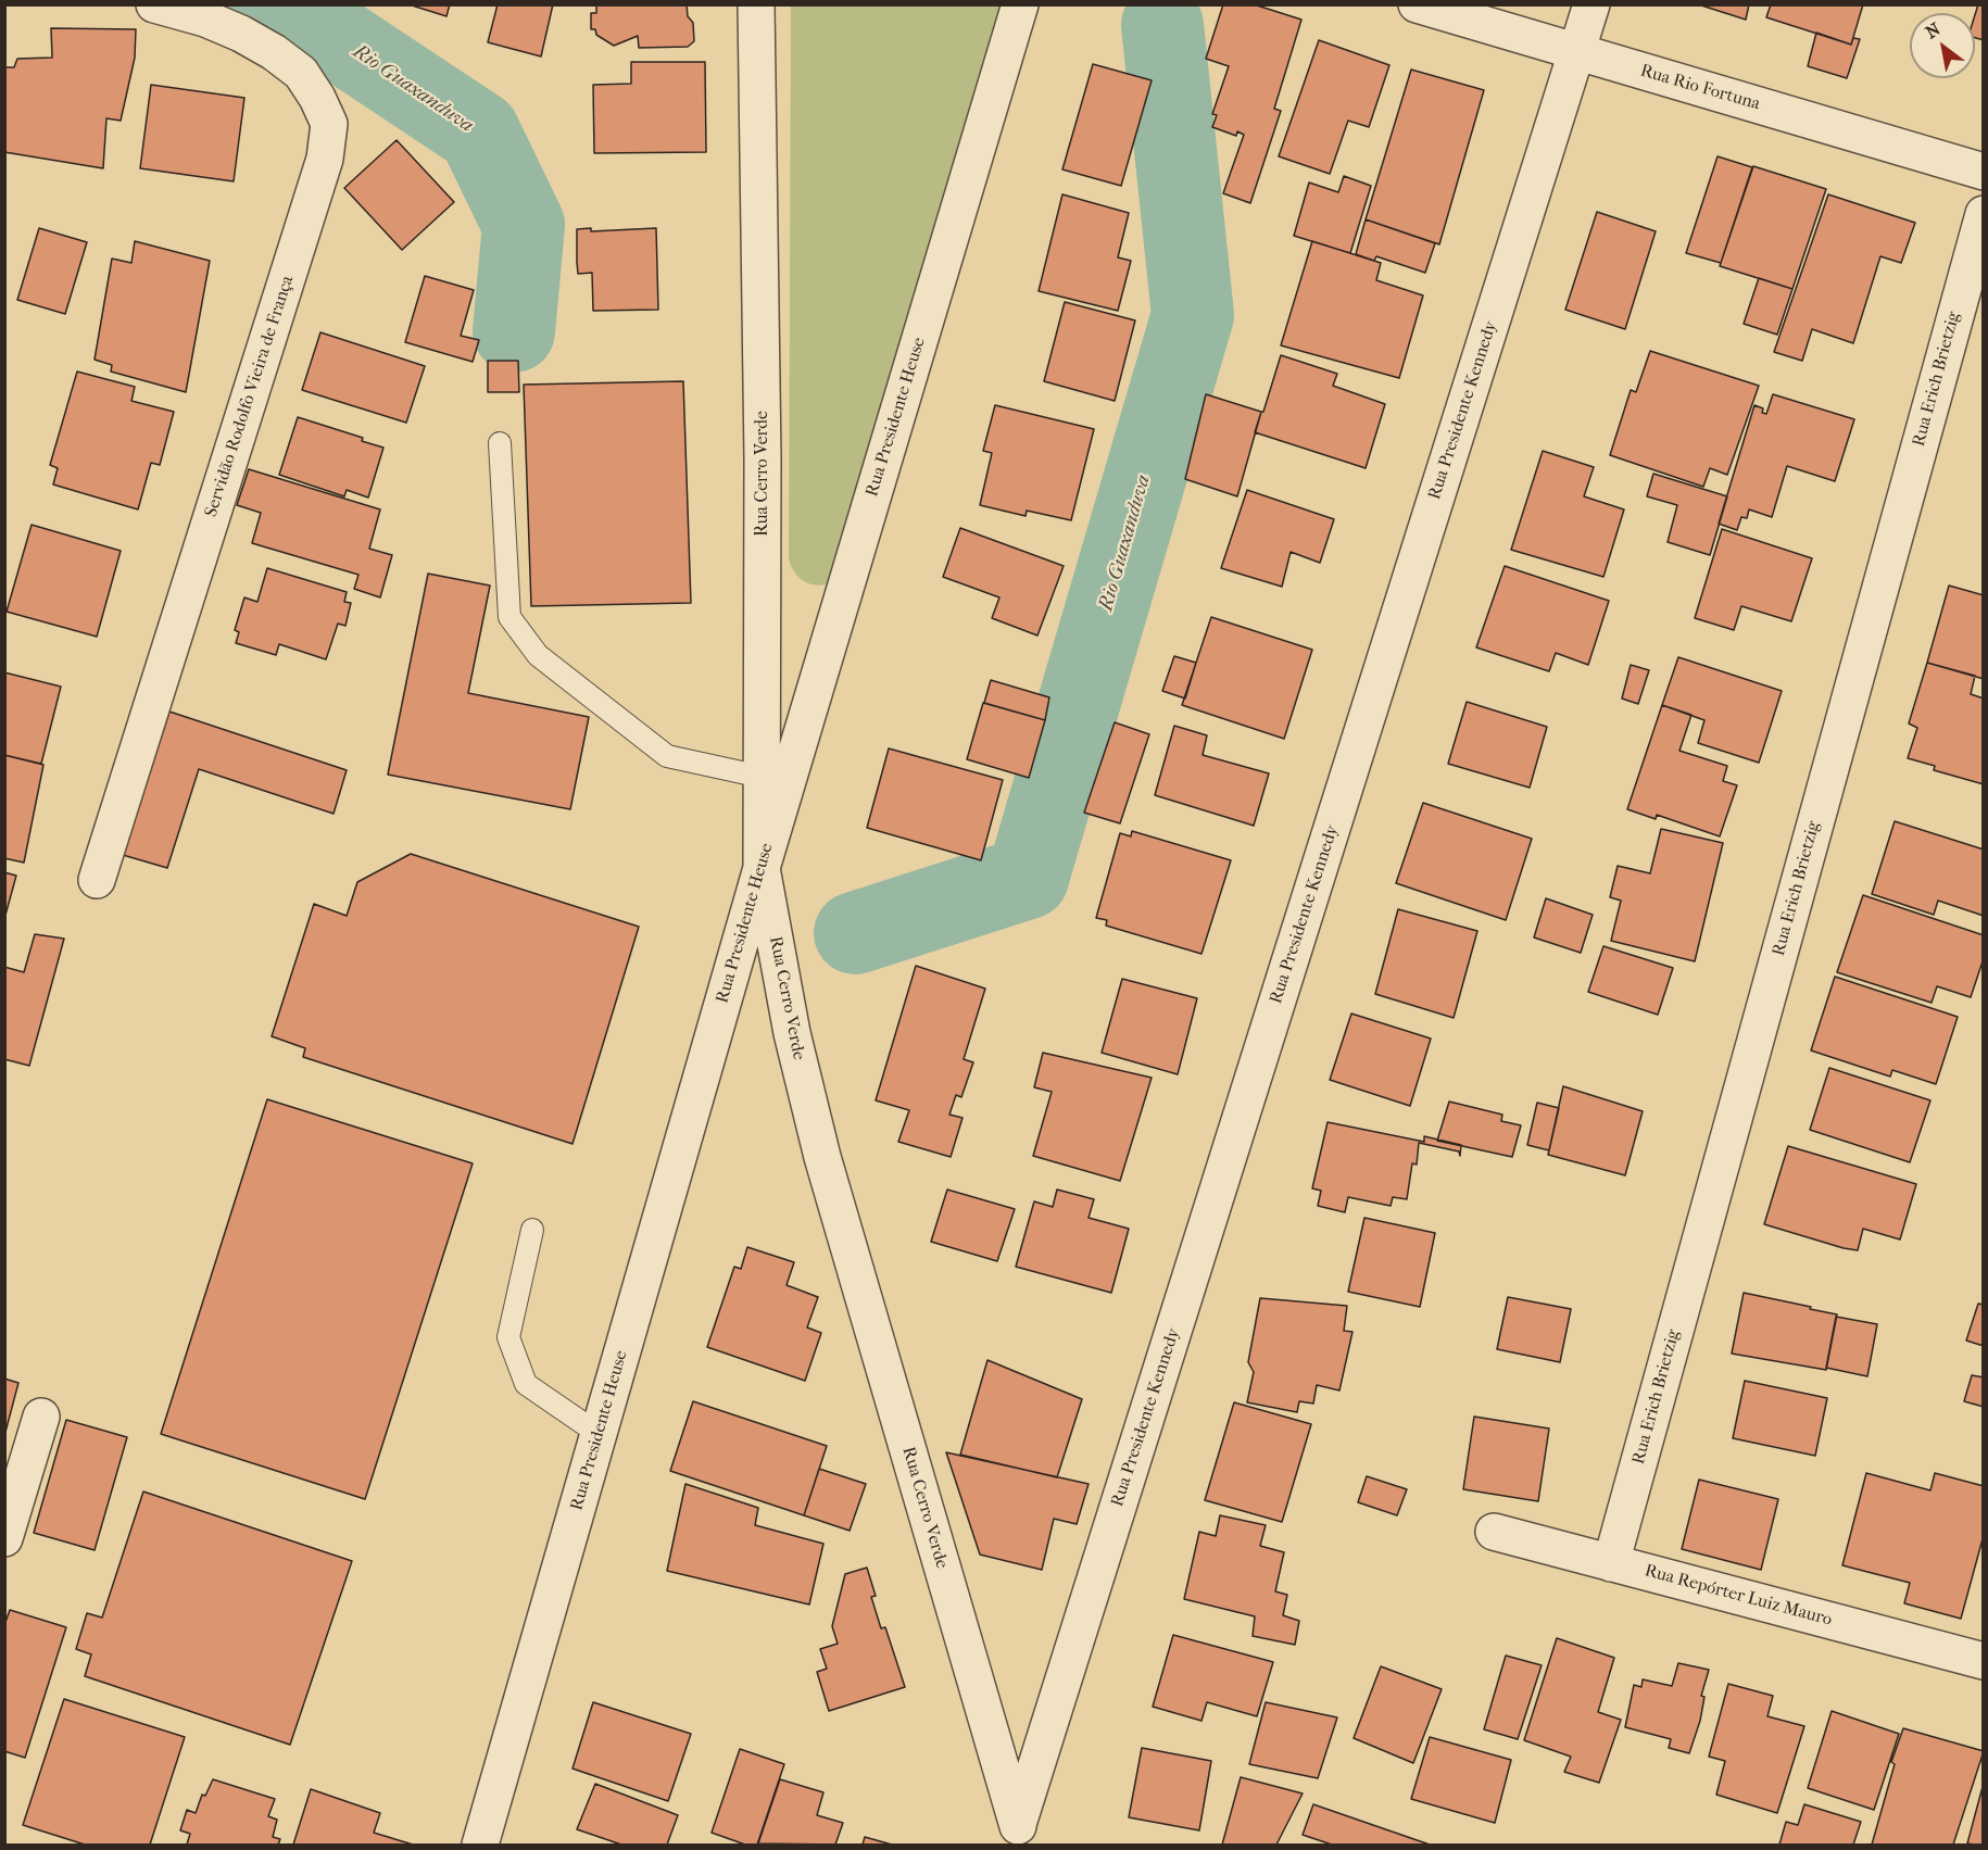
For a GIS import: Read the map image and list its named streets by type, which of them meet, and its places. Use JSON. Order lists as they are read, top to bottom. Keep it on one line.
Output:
{"streets":{"street":["Rua Rio Fortuna","Rua Erich Brietzig","Servidão Rodolfo Vieira de França","Rua Presidente Kennedy","Rua Presidente Heuse","Rua Cerro Verde","Rua Repórter Luiz Mauro"]},"crossings":[["Rua Rio Fortuna","Rua Presidente Kennedy"],["Rua Erich Brietzig","Rua Repórter Luiz Mauro"],["Rua Presidente Kennedy","Rua Cerro Verde"],["Rua Presidente Heuse","Rua Cerro Verde"]],"water":["Rio Guaxanduva"],"north":"top left"}
